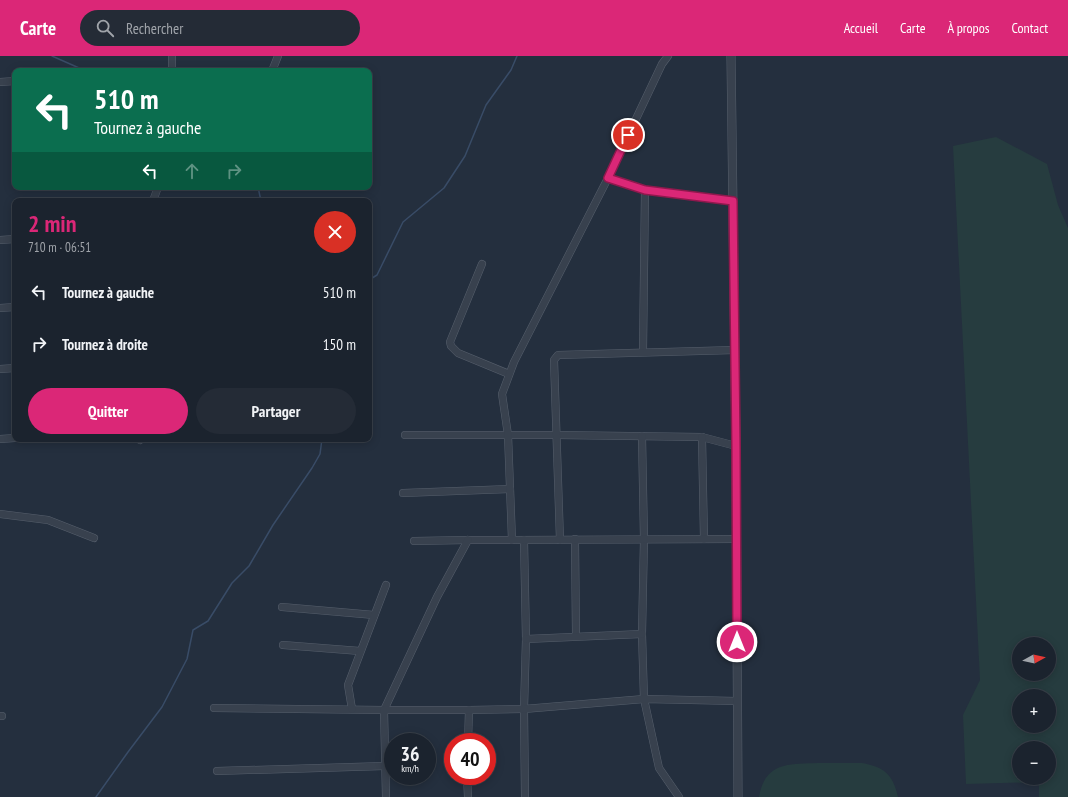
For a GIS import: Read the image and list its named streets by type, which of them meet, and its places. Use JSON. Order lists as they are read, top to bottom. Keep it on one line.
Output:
{"north":"right","page":{"header":"Carte","search":"Rechercher","nav":["Accueil","Carte","À propos","Contact"],"turn":["510 m","Tournez à gauche"],"heading":["2 min","710 m · 06:51"],"list":[{"name":"Tournez à gauche","value":"510 m"},{"name":"Tournez à droite","value":"150 m"}],"buttons":["Quitter","Partager"],"map_buttons":["+","−"],"speed":"36 km/h","limit":"40"}}
